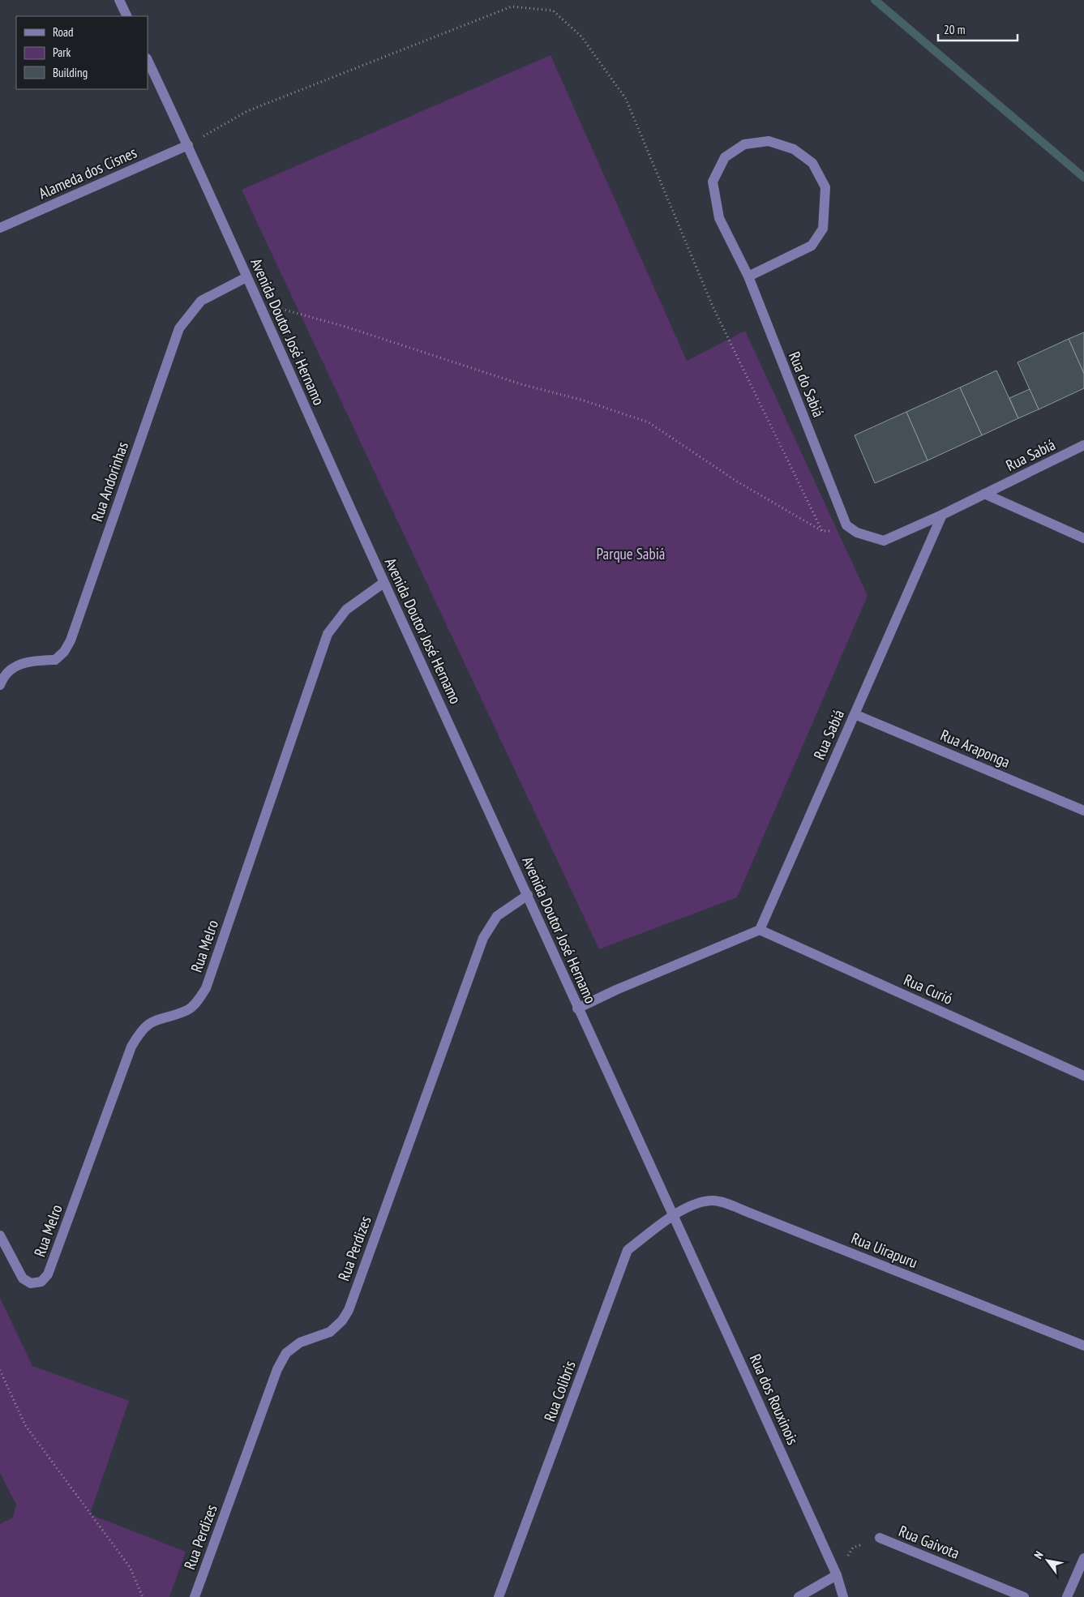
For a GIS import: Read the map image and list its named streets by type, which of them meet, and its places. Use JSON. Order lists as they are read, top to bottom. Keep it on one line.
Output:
{"streets":{"street":["Alameda dos Cisnes","Avenida Doutor José Hernamo","Rua do Sabiá","Rua Sabiá","Rua Andorinhas","Rua Araponga","Rua Melro","Rua Curió","Rua Perdizes","Rua Uirapuru","Rua Colibris","Rua dos Rouxinois","Rua Gaivota"]},"crossings":[["Alameda dos Cisnes","Avenida Doutor José Hernamo"],["Avenida Doutor José Hernamo","Rua Andorinhas"],["Avenida Doutor José Hernamo","Rua Melro"],["Avenida Doutor José Hernamo","Rua Perdizes"],["Avenida Doutor José Hernamo","Rua Uirapuru"],["Avenida Doutor José Hernamo","Rua Colibris"],["Avenida Doutor José Hernamo","Rua dos Rouxinois"],["Rua Sabiá","Rua Araponga"],["Rua Sabiá","Rua Curió"],["Rua Uirapuru","Rua Colibris"],["Rua Uirapuru","Rua dos Rouxinois"],["Rua Colibris","Rua dos Rouxinois"],["Rua dos Rouxinois","Rua Gaivota"]],"parks":["Parque Sabiá"],"legend":["Road","Park","Building"],"scale_bar":"20 m","north":"top left"}
